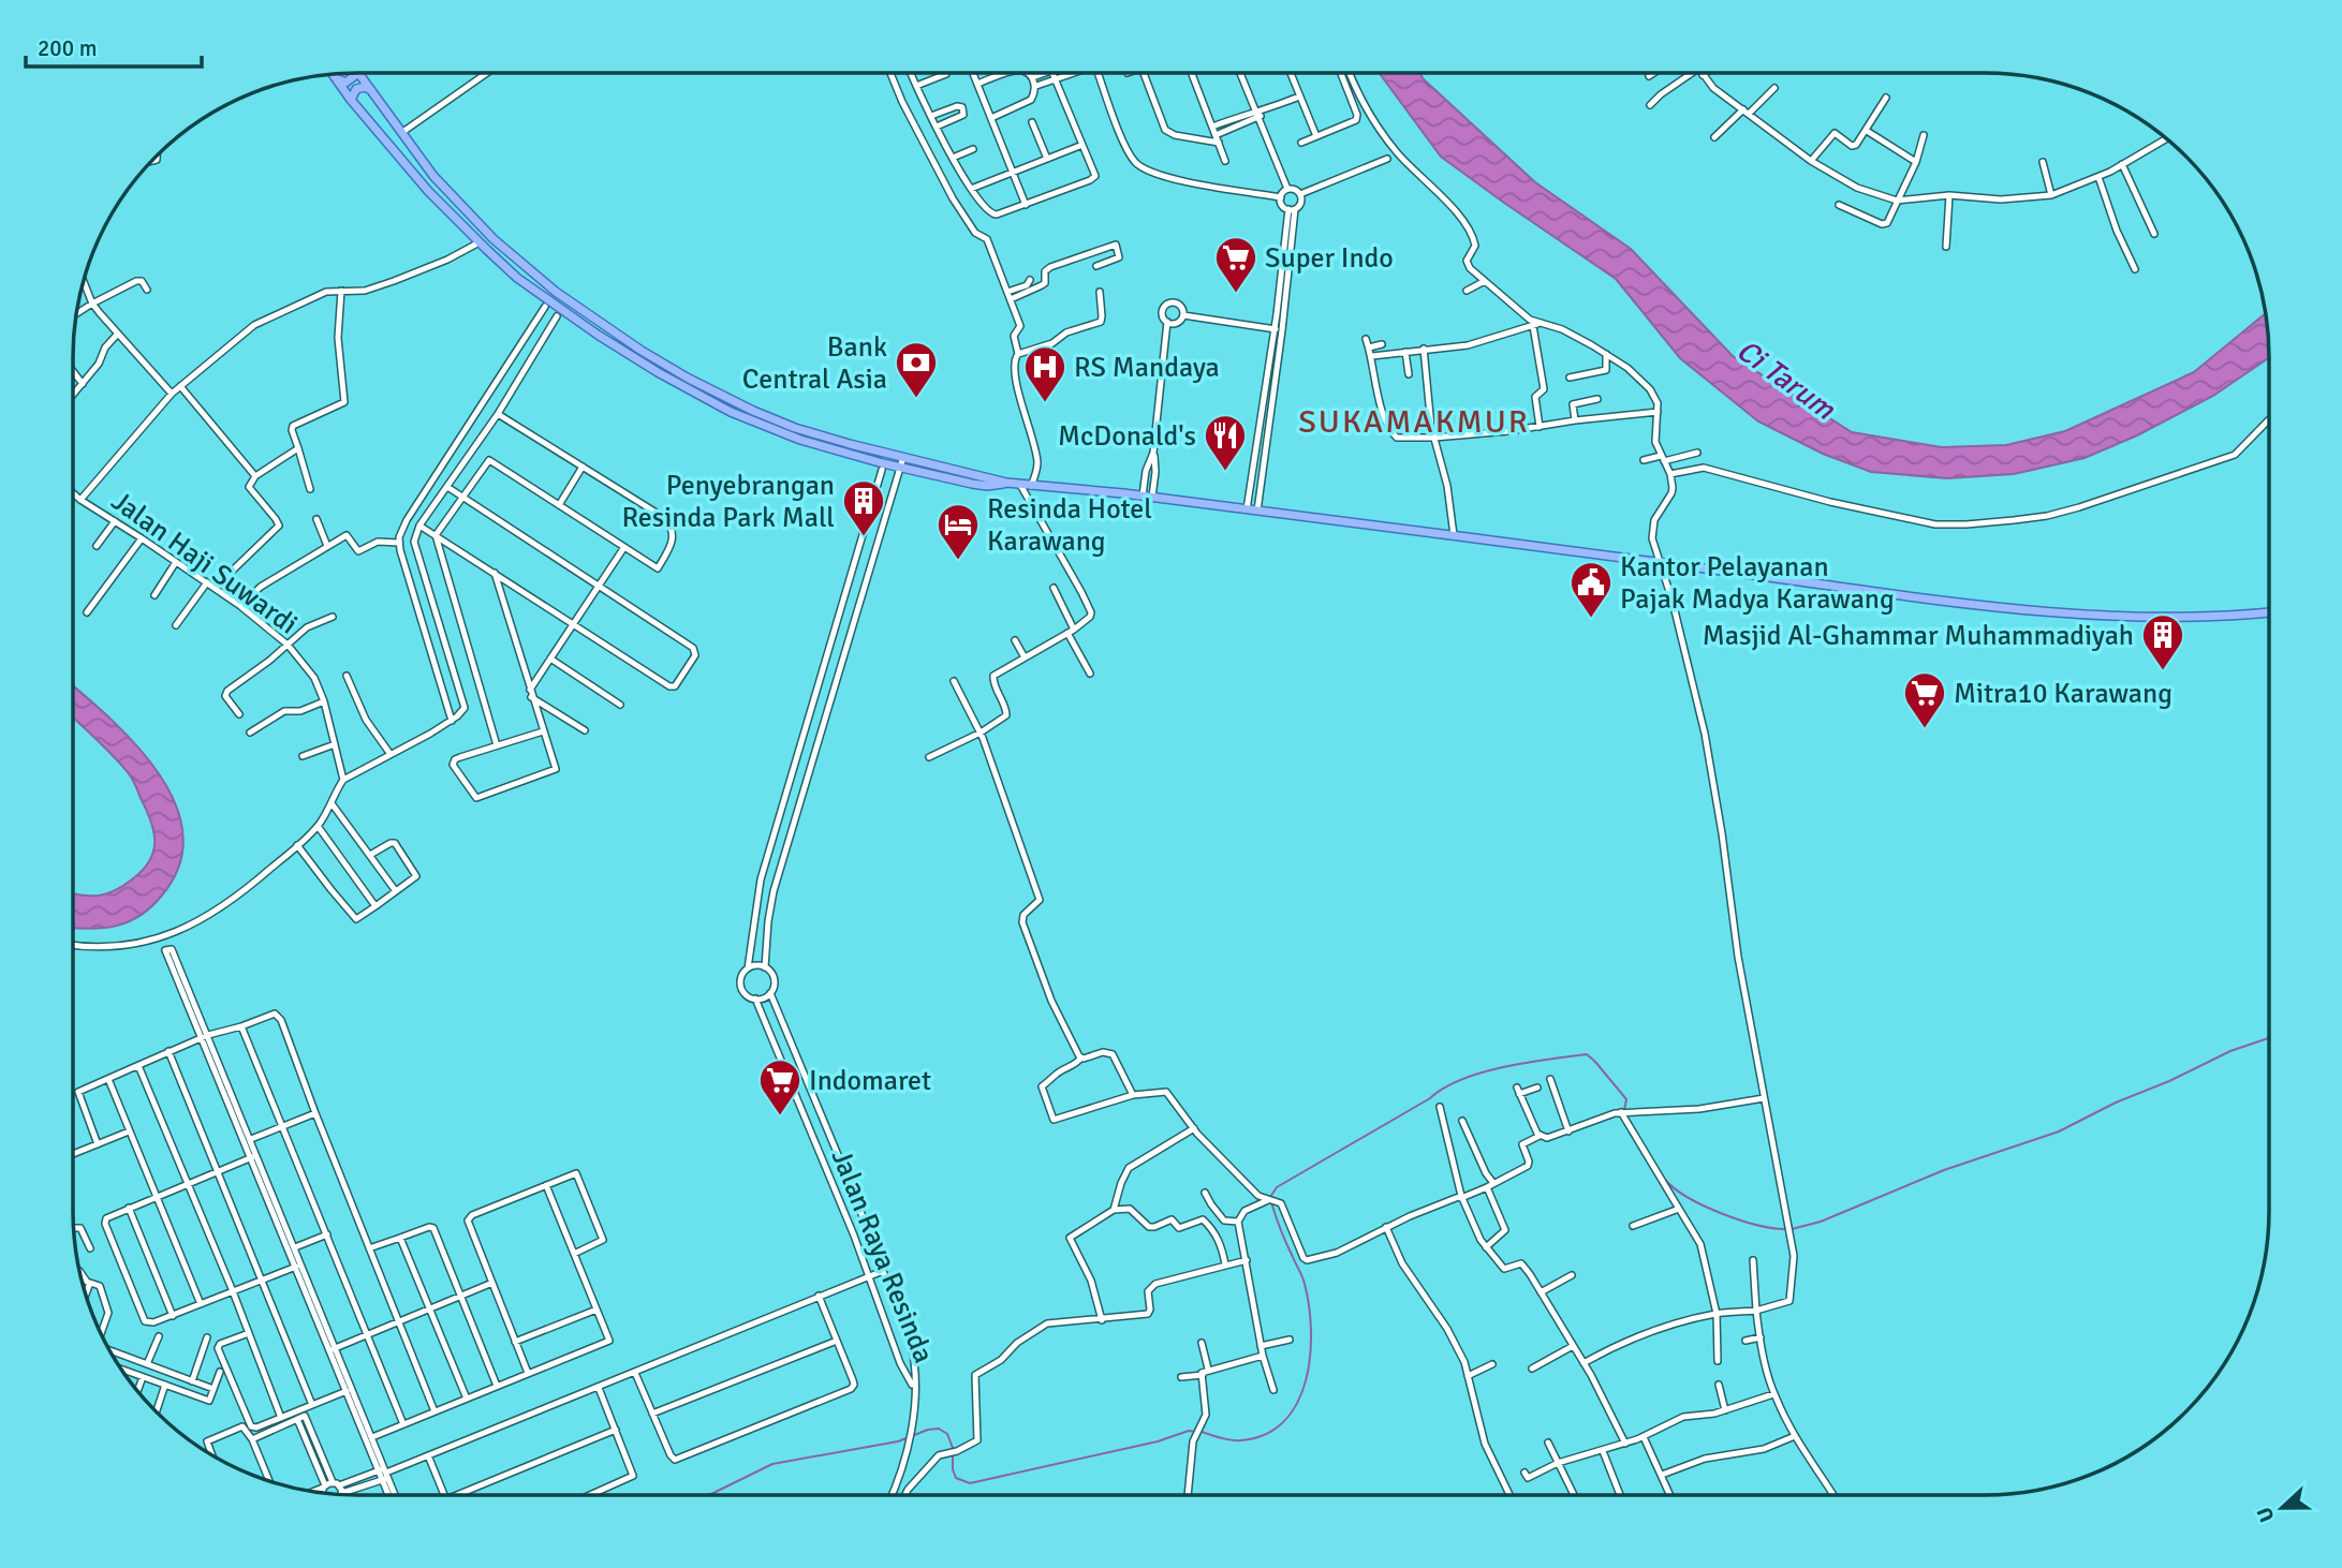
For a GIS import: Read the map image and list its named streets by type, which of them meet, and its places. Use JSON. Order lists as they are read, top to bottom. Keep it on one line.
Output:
{"streets":{"street":["Jalan Haji Suwardi","Jalan Raya Resinda"]},"districts":["SUKAMAKMUR"],"water":["Ci Tarum"],"places":{"supermarket":["Super Indo","Mitra10 Karawang","Indomaret"],"bank":["Bank Central Asia"],"hospital":["RS Mandaya"],"restaurant":["McDonald's"],"building":["Penyebrangan Resinda Park Mall","Masjid Al-Ghammar Muhammadiyah"],"hotel":["Resinda Hotel Karawang"],"public building":["Kantor Pelayanan Pajak Madya Karawang"]},"scale_bar":"200 m","north":"left"}
